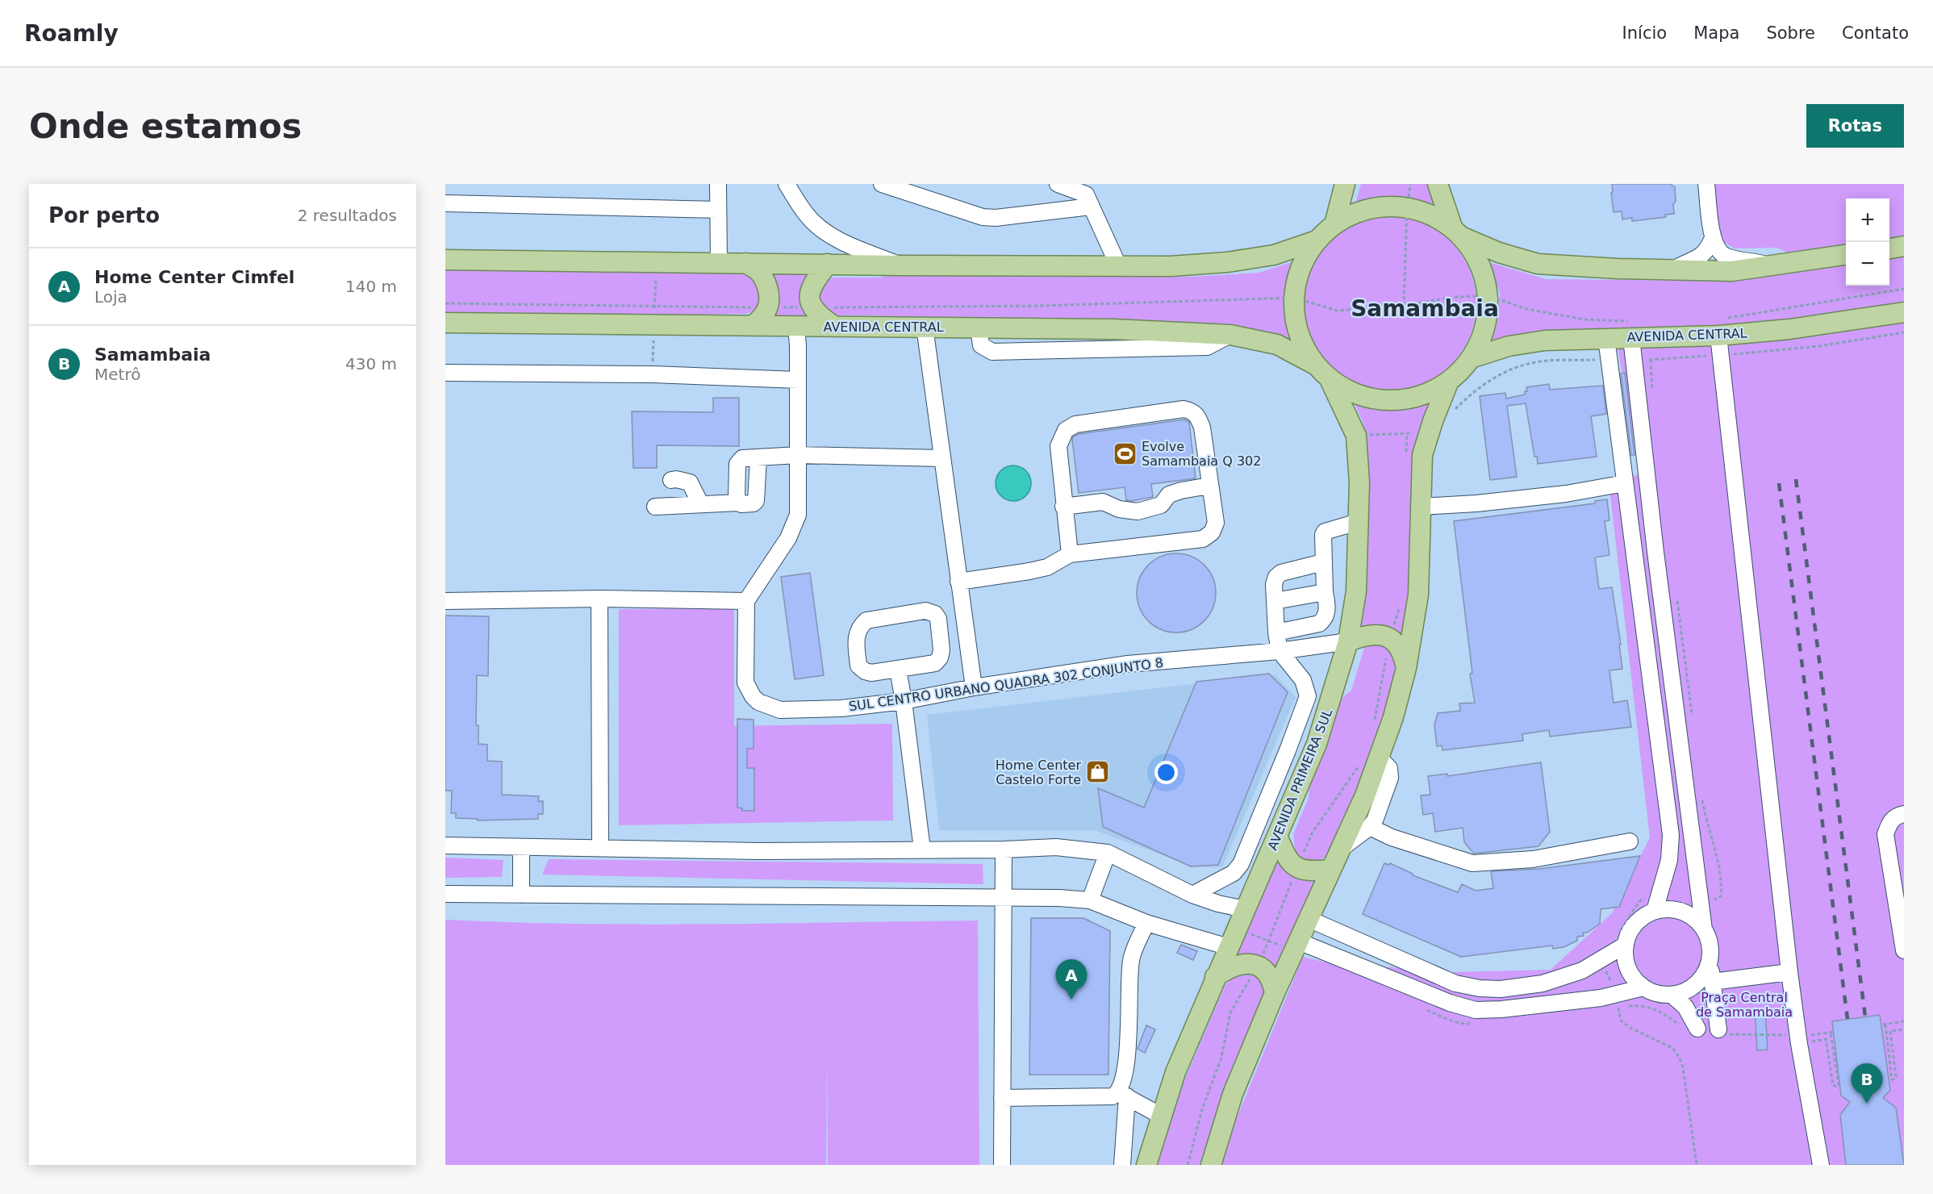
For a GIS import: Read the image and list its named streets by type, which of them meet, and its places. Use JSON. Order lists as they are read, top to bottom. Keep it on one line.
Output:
{"streets":{"main road":["AVENIDA CENTRAL","AVENIDA PRIMEIRA SUL"],"street":["SUL CENTRO URBANO QUADRA 302 CONJUNTO 8"]},"crossings":[["SUL CENTRO URBANO QUADRA 302 CONJUNTO 8","AVENIDA PRIMEIRA SUL"]],"districts":["Samambaia"],"parks":["Praça Central de Samambaia"],"places":{"sports":["Evolve Samambaia Q 302"],"shop":["Home Center Castelo Forte"]},"page":{"header":"Roamly","nav":["Início","Mapa","Sobre","Contato"],"buttons":"Rotas","title":"Onde estamos","heading":["Por perto","2 resultados"],"map_buttons":["+","−"],"list":[{"mark":"A","name":"Home Center Cimfel","note":"Loja","value":"140 m"},{"mark":"B","name":"Samambaia","note":"Metrô","value":"430 m"}],"pins":["A","B"]}}
